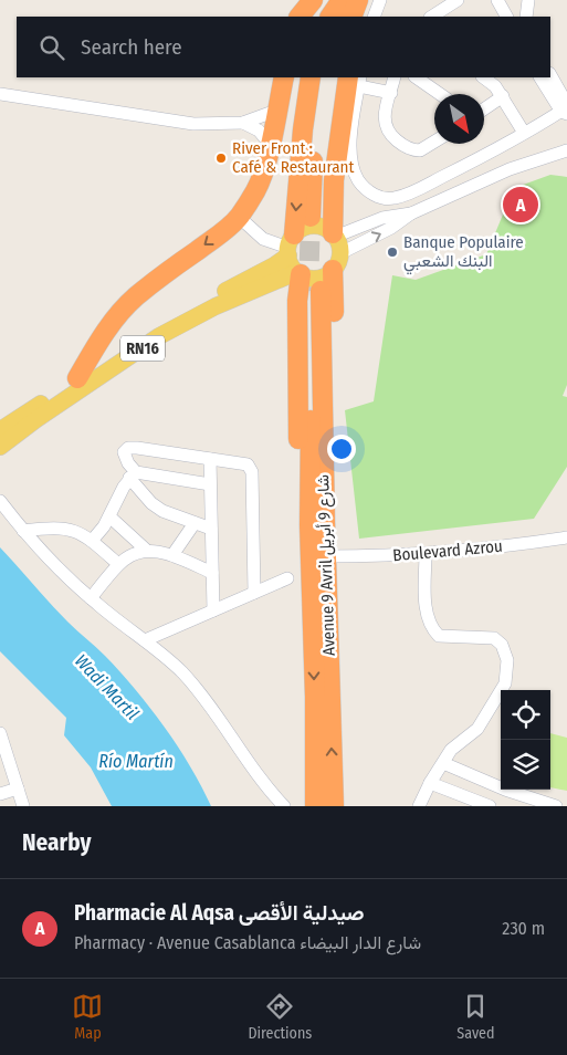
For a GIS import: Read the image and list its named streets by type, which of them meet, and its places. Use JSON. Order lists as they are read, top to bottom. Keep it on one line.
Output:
{"streets":{"highway":["Avenue 9 Avril شارع 9 أبريل"],"main road":["RN16"],"street":["Boulevard Azrou"]},"crossings":[["RN16","Avenue 9 Avril شارع 9 أبريل"],["Boulevard Azrou","Avenue 9 Avril شارع 9 أبريل"]],"water":["Wadi Martil","Río Martín"],"places":["River Front : Café & Restaurant","Banque Populaire البنك الشعبي"],"north":"bottom right","page":{"search":"Search here","pins":"A","heading":"Nearby","list":[{"mark":"A","name":"Pharmacie Al Aqsa صيدلية الأقصى","note":"Pharmacy · Avenue Casablanca شارع الدار البيضاء","value":"230 m"}],"nav":["Map","Directions","Saved"]}}
